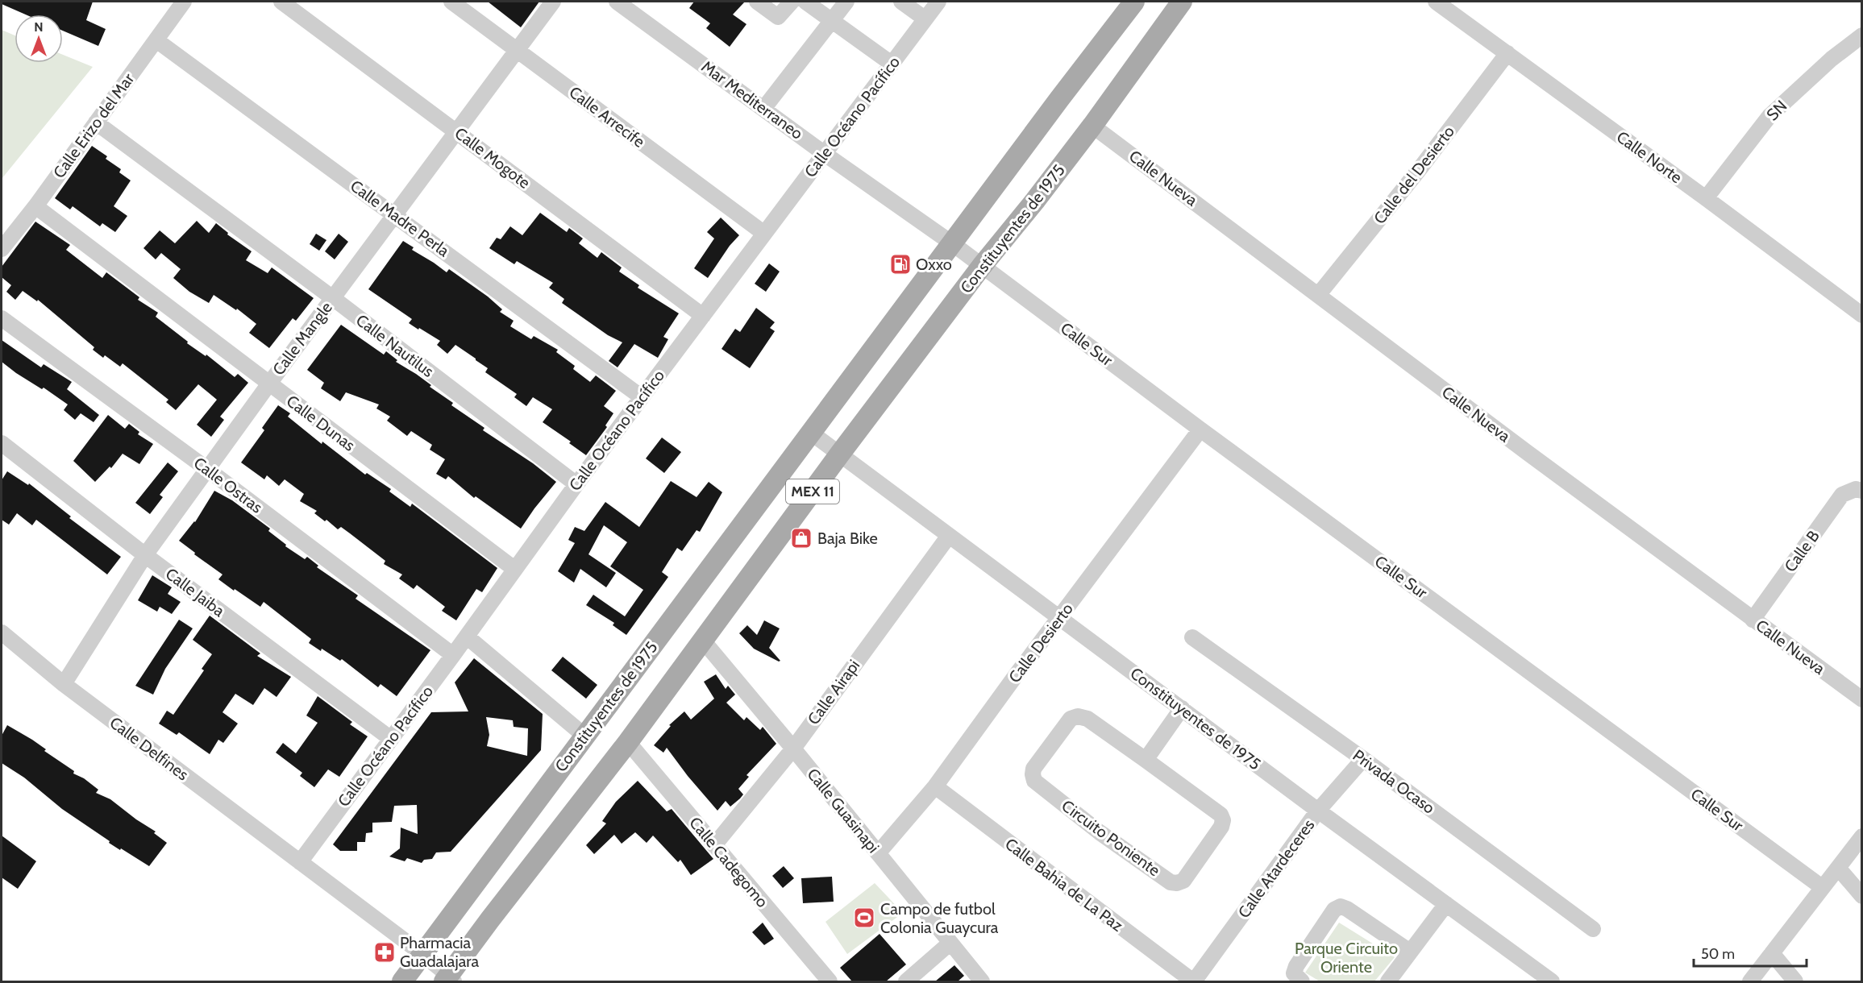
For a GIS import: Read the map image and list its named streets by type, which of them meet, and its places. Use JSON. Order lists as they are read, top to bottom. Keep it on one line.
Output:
{"streets":{"main road":["Constituyentes de 1975","MEX 11"],"street":["Mar Mediterraneo","SN","Calle Arrecife","Calle Océano Pacífico","Calle Erizo del Mar","Calle Norte","Calle Mogote","Calle del Desierto","Calle Nueva","Calle Madre Perla","Calle Mangle","Calle Sur","Calle Nautilus","Calle Dunas","Calle Ostras","Calle B","Calle Jaiba","Calle Desierto","Calle Airapi","Calle Delfines","Privada Ocaso","Calle Guasinapi","Circuito Poniente","Calle Cadegomo","Calle Atardeceres","Calle Bahia de La Paz"]},"crossings":[["Mar Mediterraneo","Calle Océano Pacífico"],["Mar Mediterraneo","Constituyentes de 1975"],["Mar Mediterraneo","Calle Sur"],["SN","Calle Norte"],["Calle Arrecife","Calle Océano Pacífico"],["Calle Arrecife","Calle Mangle"],["Calle Océano Pacífico","Calle Mogote"],["Calle Océano Pacífico","Calle Madre Perla"],["Calle Océano Pacífico","Calle Nautilus"],["Calle Océano Pacífico","Calle Dunas"],["Calle Océano Pacífico","Calle Ostras"],["Calle Océano Pacífico","Calle Jaiba"],["Calle Océano Pacífico","Calle Delfines"],["Calle Erizo del Mar","Calle Madre Perla"],["Calle Erizo del Mar","Calle Nautilus"],["Calle Erizo del Mar","Calle Dunas"],["Calle Norte","Calle del Desierto"],["Calle Mogote","Calle Mangle"],["Calle del Desierto","Calle Nueva"],["Calle Nueva","Constituyentes de 1975"],["Calle Nueva","Calle B"],["Calle Madre Perla","Calle Mangle"],["Constituyentes de 1975","Calle Sur"],["Constituyentes de 1975","Calle Desierto"],["Constituyentes de 1975","Calle Airapi"],["Constituyentes de 1975","Calle Delfines"],["Constituyentes de 1975","Calle Guasinapi"],["Constituyentes de 1975","Calle Cadegomo"],["Constituyentes de 1975","Calle Atardeceres"],["Calle Mangle","Calle Nautilus"],["Calle Mangle","Calle Dunas"],["Calle Mangle","Calle Ostras"],["Calle Mangle","Calle Jaiba"],["Calle Mangle","Calle Delfines"],["Calle Sur","Calle Desierto"],["Calle Desierto","Calle Guasinapi"],["Calle Desierto","Calle Bahia de La Paz"],["Calle Airapi","Calle Guasinapi"],["Calle Airapi","Calle Cadegomo"],["Privada Ocaso","Calle Atardeceres"],["Calle Atardeceres","Calle Bahia de La Paz"]],"parks":["Parque Circuito Oriente"],"places":{"fuel station":["Oxxo"],"shop":["Baja Bike"],"sports":["Campo de futbol Colonia Guaycura"],"pharmacy":["Pharmacia Guadalajara"]},"scale_bar":"50 m","north":"top"}
